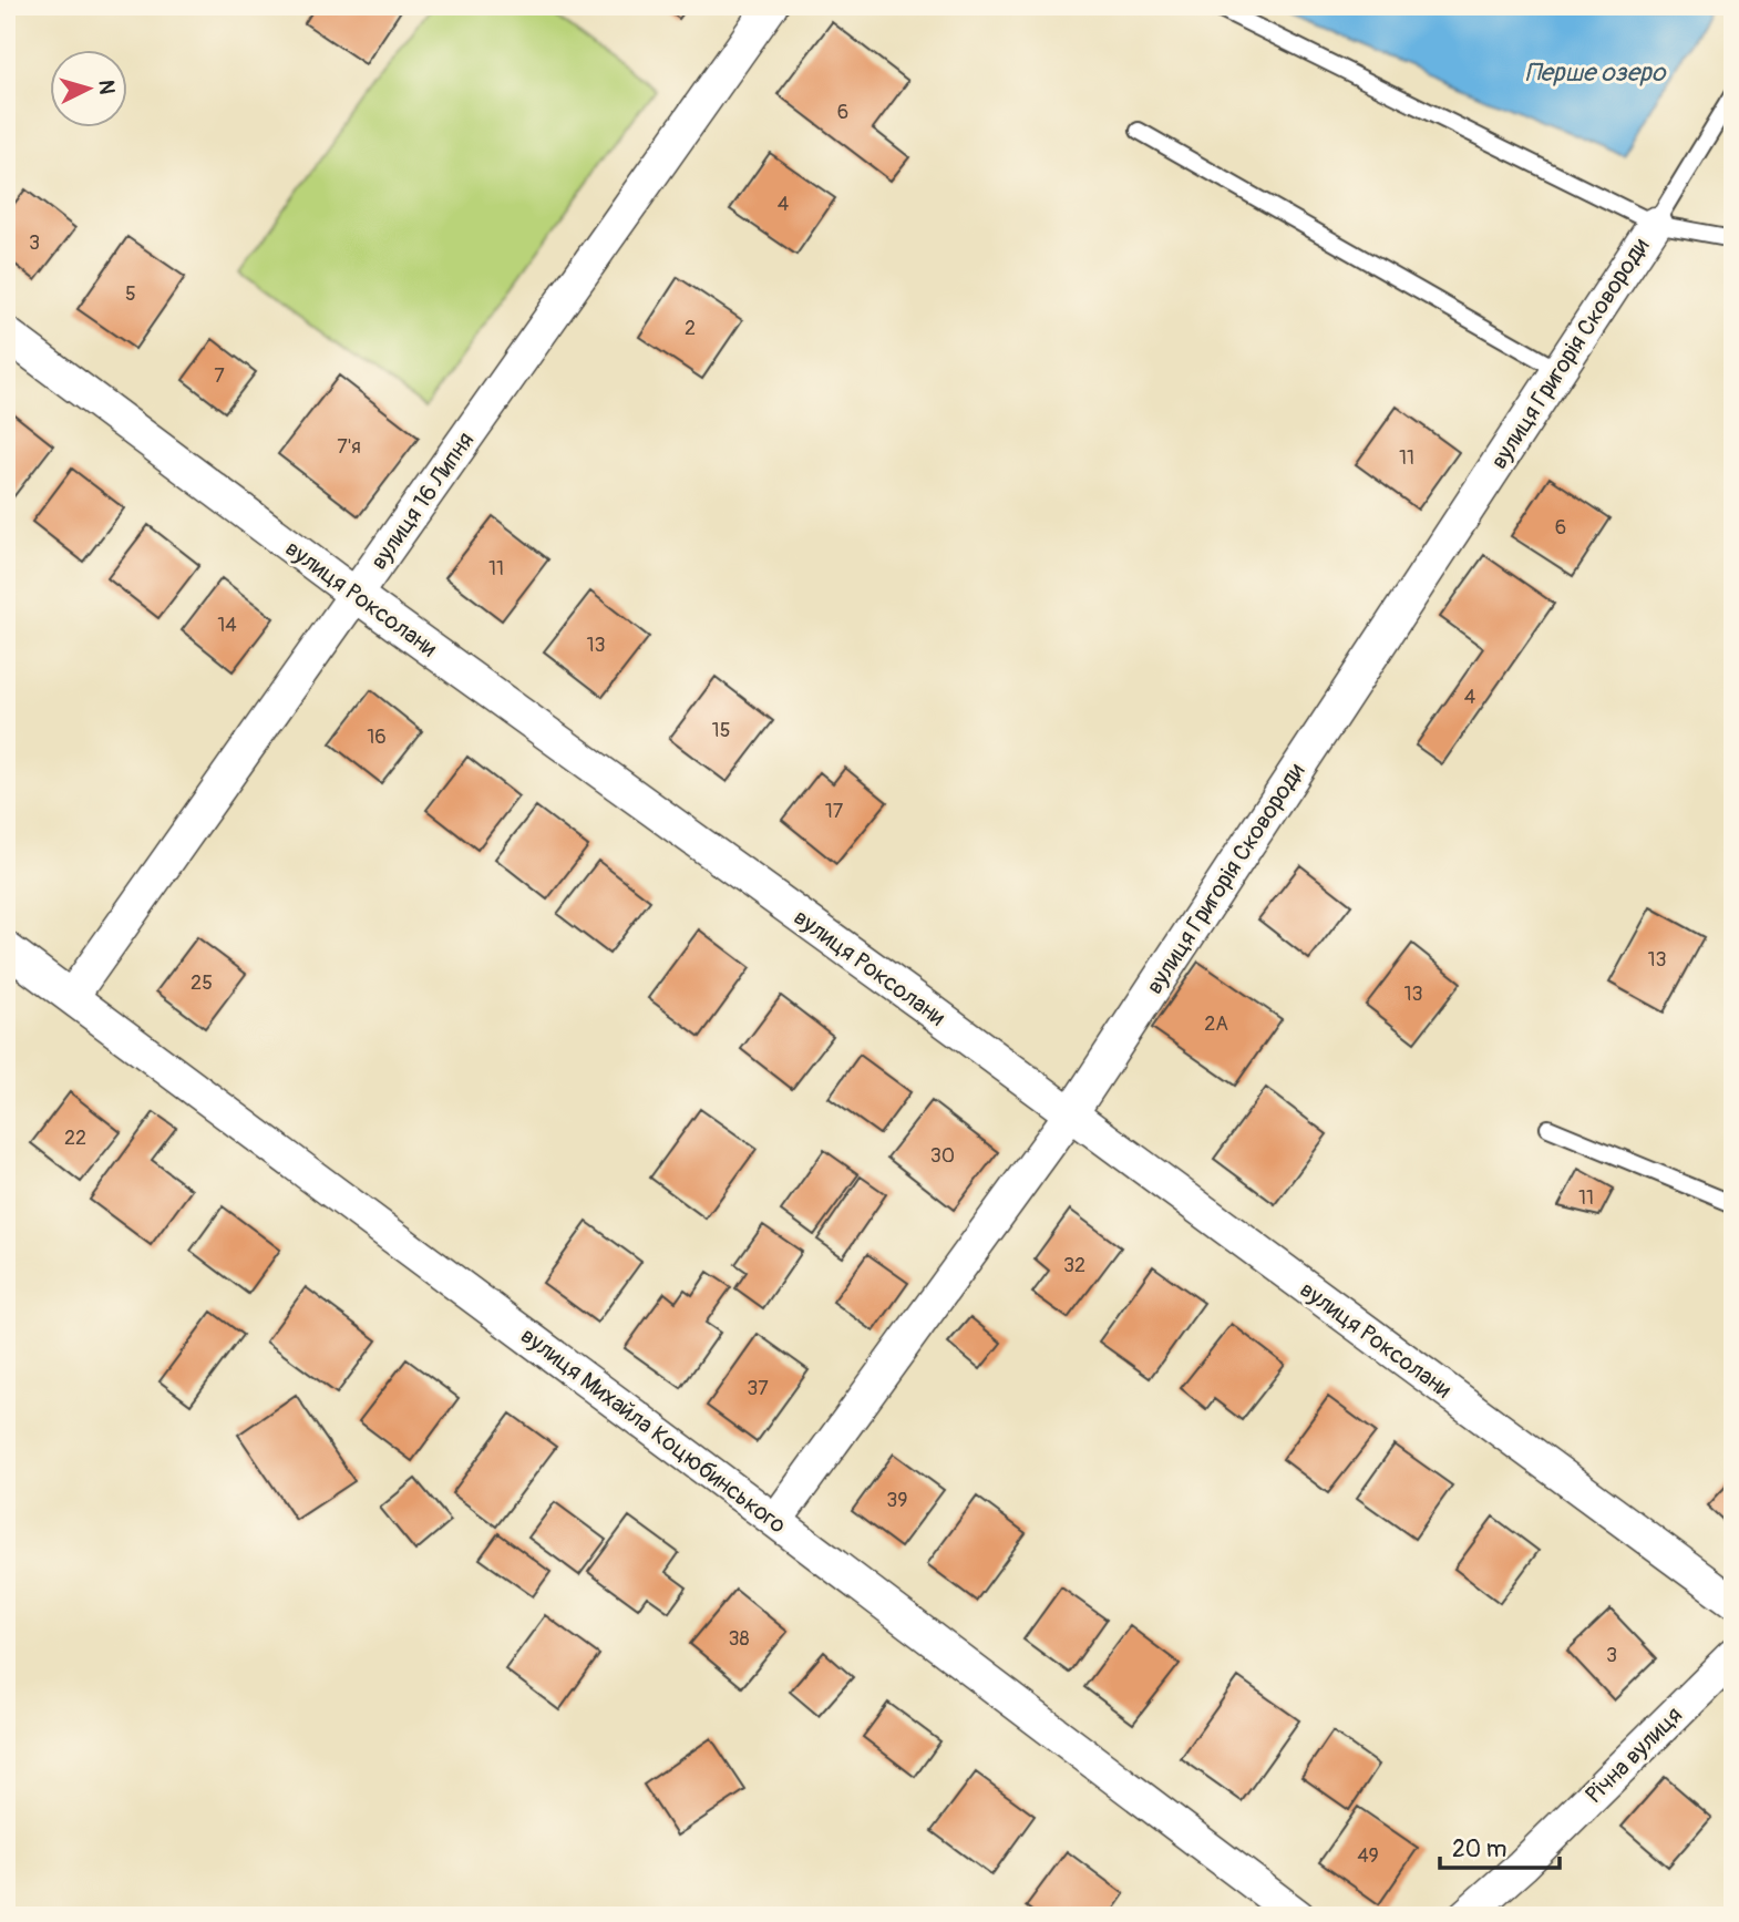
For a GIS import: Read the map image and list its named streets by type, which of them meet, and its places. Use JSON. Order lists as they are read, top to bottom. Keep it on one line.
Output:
{"streets":{"street":["вулиця Григорія Сковороди","вулиця 16 Липня","вулиця Роксолани","вулиця Михайла Коцюбинського","Річна вулиця"]},"crossings":[["вулиця Григорія Сковороди","вулиця Роксолани"],["вулиця Григорія Сковороди","вулиця Михайла Коцюбинського"],["вулиця 16 Липня","вулиця Роксолани"],["вулиця 16 Липня","вулиця Михайла Коцюбинського"]],"water":["Перше озеро"],"house_numbers":["6","4","3","5","2","7","7'я","11","6","11","14","13","4","15","16","17","13","25","13","2А","22","30","11","32","37","39","38","3","49"],"scale_bar":"20 m","north":"right"}
